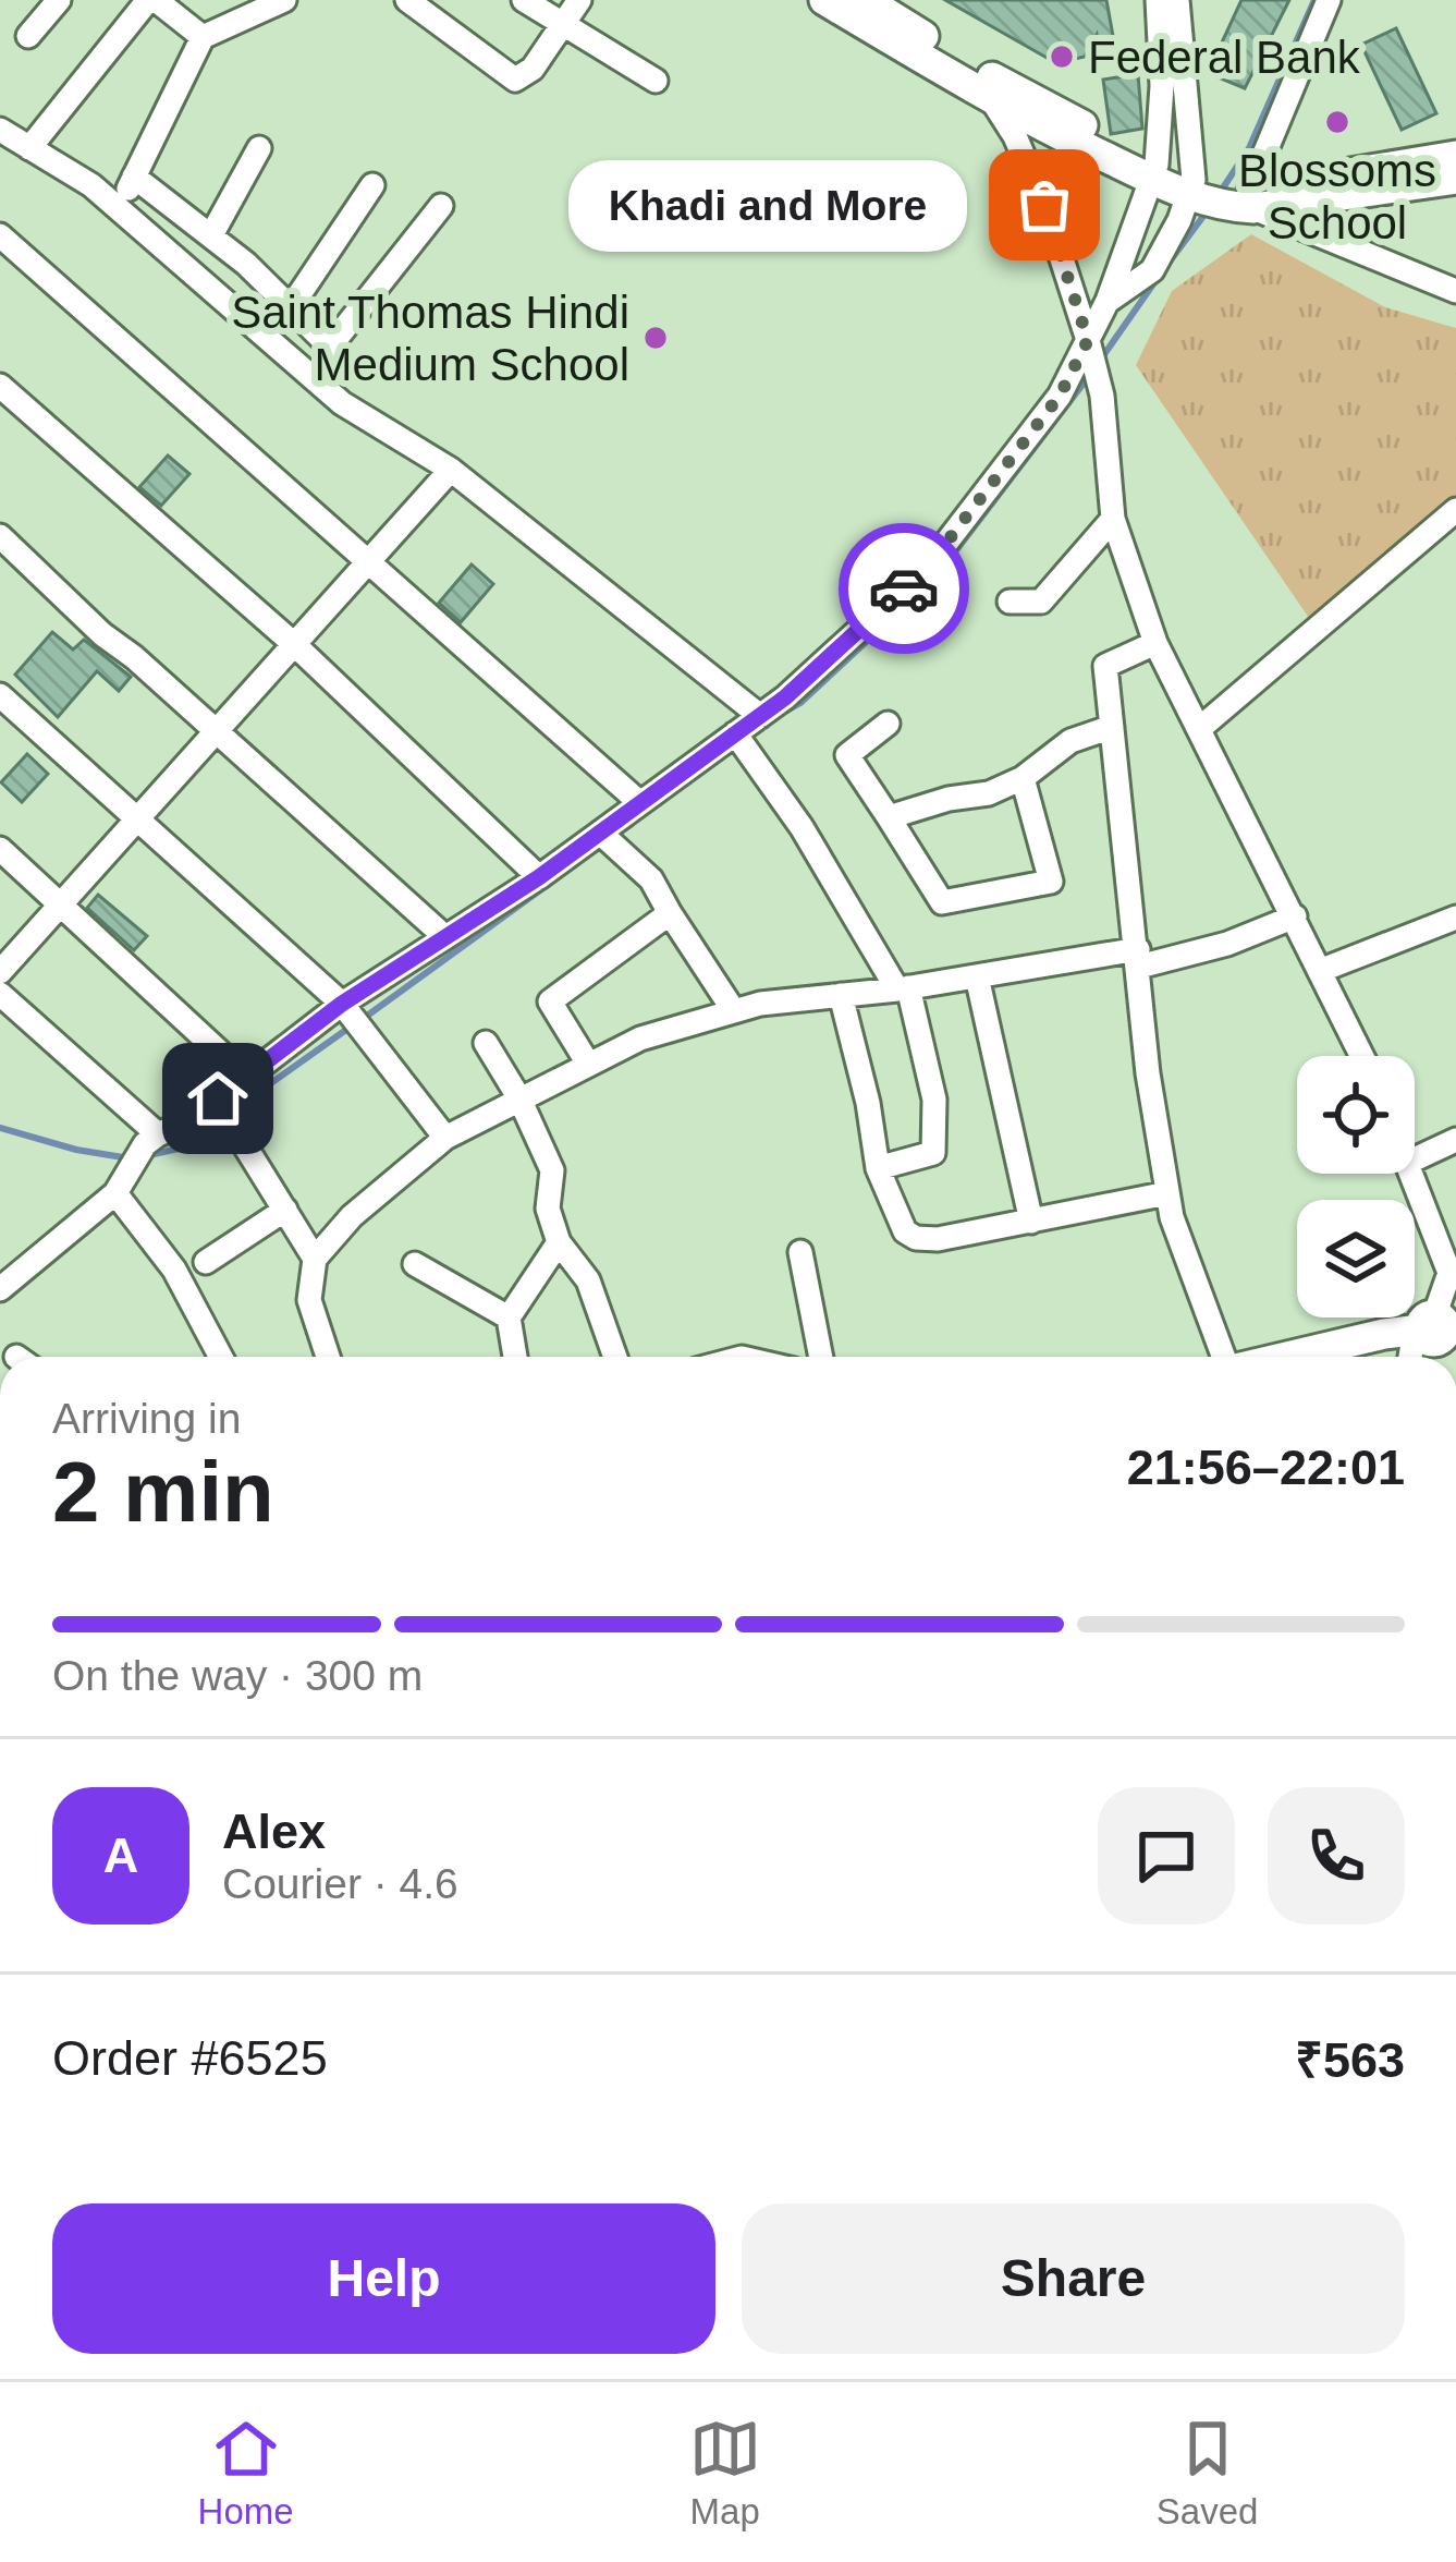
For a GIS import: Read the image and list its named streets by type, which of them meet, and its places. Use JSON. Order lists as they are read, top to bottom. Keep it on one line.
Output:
{"places":["Federal Bank","Blossoms School","Khadi and More","Saint Thomas Hindi Medium School"],"page":{"bubble":"Khadi and More","heading":["2 min","Arriving in","21:56–22:01"],"panel":["Alex","Courier · 4.6","Order #6525","₹563"],"bar":"On the way · 300 m","round":"A","buttons":["Help","Share"],"tabs":["Home","Map","Saved"]}}
